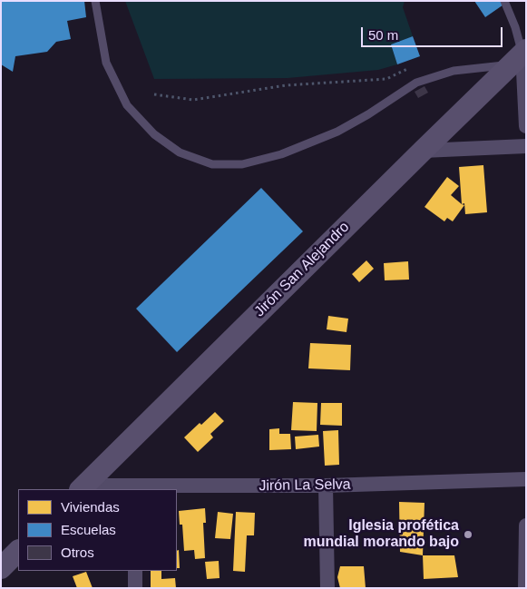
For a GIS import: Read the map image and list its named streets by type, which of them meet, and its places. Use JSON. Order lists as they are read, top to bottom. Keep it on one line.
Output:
{"streets":{"street":["Jirón San Alejandro","Jirón La Selva"]},"crossings":[["Jirón San Alejandro","Jirón La Selva"]],"places":["Iglesia profética mundial morando bajo"],"legend":["Viviendas","Escuelas","Otros"],"scale_bar":"50 m"}
